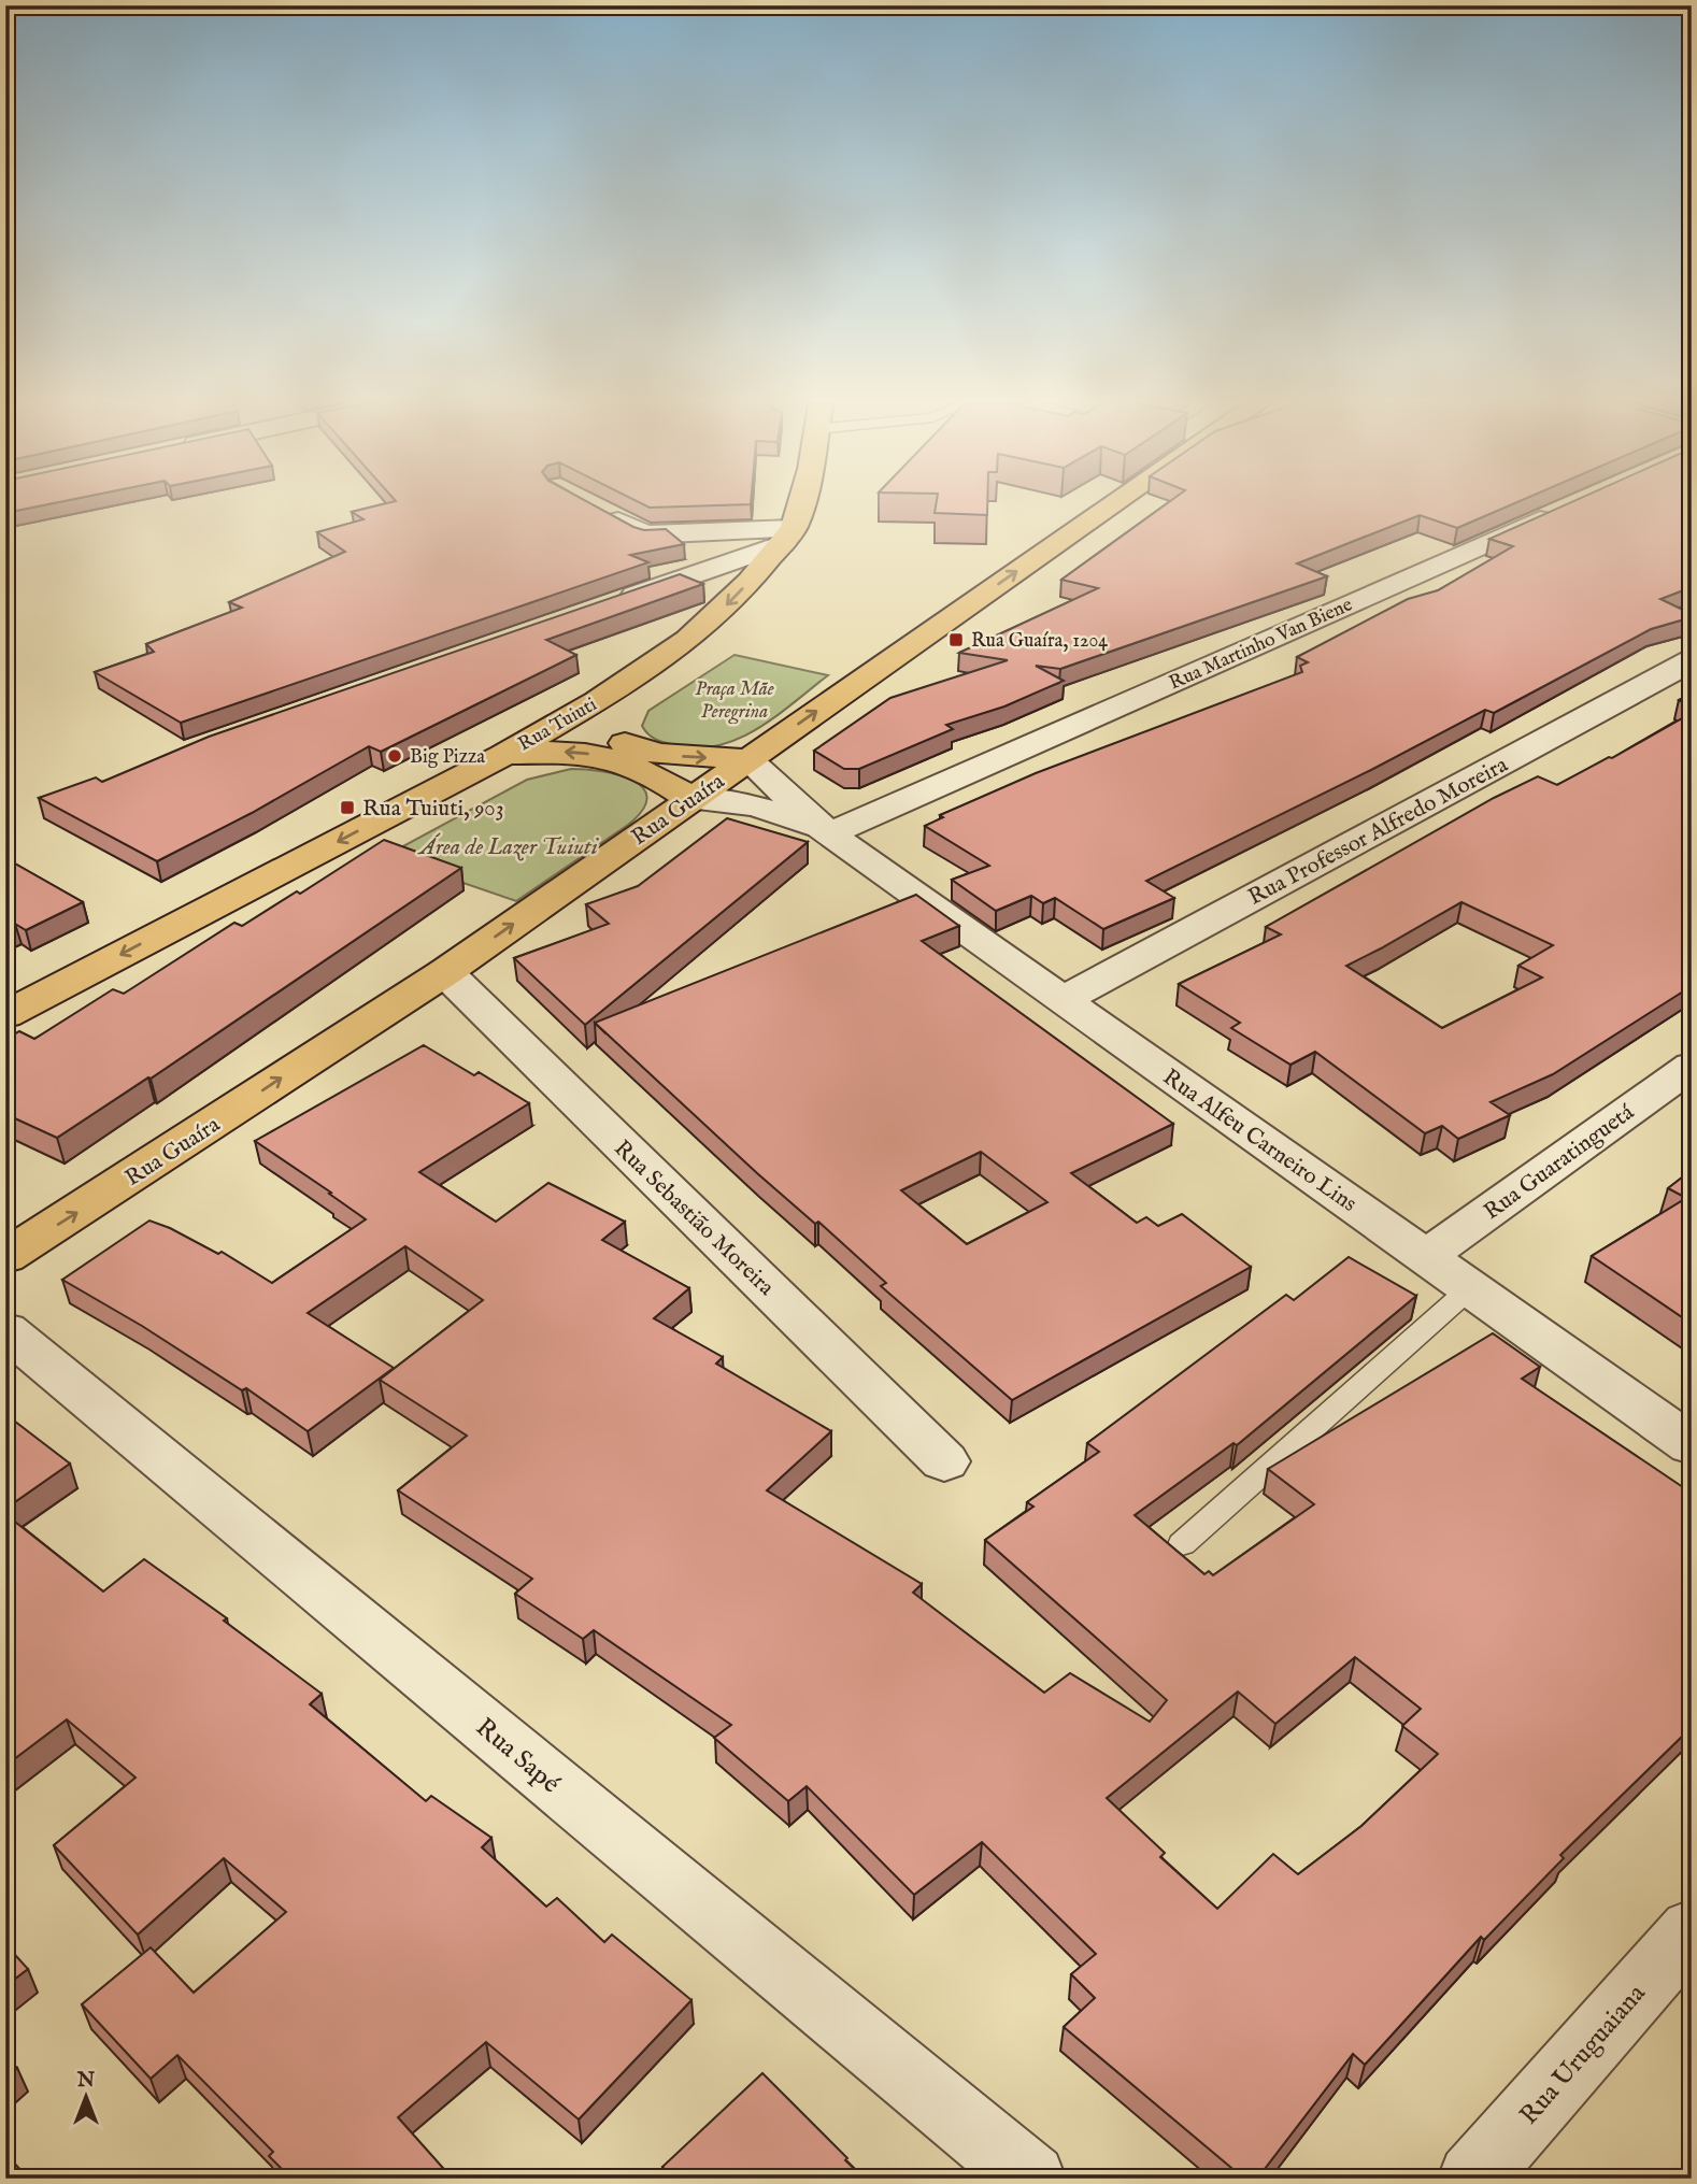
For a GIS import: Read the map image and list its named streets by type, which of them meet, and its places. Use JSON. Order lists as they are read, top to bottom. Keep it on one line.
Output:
{"streets":{"main road":["Rua Tuiuti","Rua Guaíra"],"street":["Rua Martinho Van Biene","Rua Professor Alfredo Moreira","Rua Alfeu Carneiro Lins","Rua Guaratinguetá","Rua Sebastião Moreira","Rua Sapé","Rua Uruguaiana"]},"crossings":[["Rua Martinho Van Biene","Rua Alfeu Carneiro Lins"],["Rua Guaíra","Rua Alfeu Carneiro Lins"],["Rua Guaíra","Rua Sebastião Moreira"],["Rua Professor Alfredo Moreira","Rua Alfeu Carneiro Lins"],["Rua Alfeu Carneiro Lins","Rua Guaratinguetá"]],"one_way":["Rua Tuiuti","Rua Guaíra"],"parks":["Praça Mãe Peregrina","Área de Lazer Tuiuti"],"places":{"transit":["Rua Guaíra, 1204","Rua Tuiuti, 903"],"other":["Big Pizza"]},"north":"top"}
